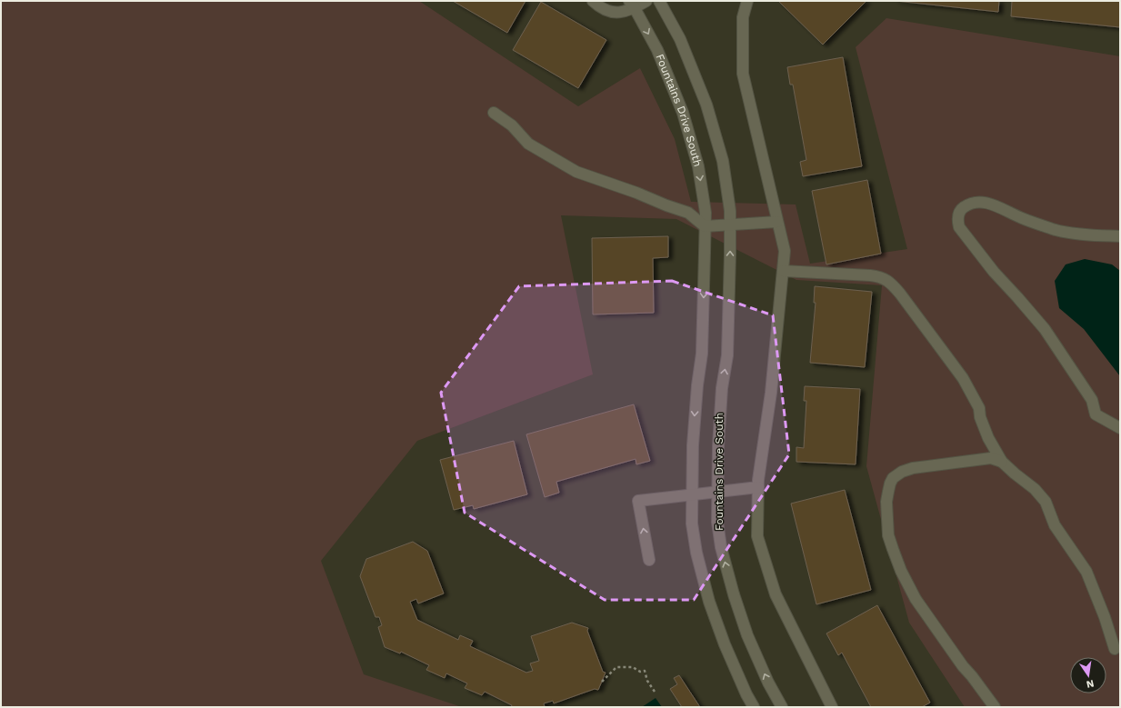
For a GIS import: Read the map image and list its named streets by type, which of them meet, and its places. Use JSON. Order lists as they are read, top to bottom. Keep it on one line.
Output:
{"streets":{"street":["Fountains Drive South"]},"north":"bottom"}
